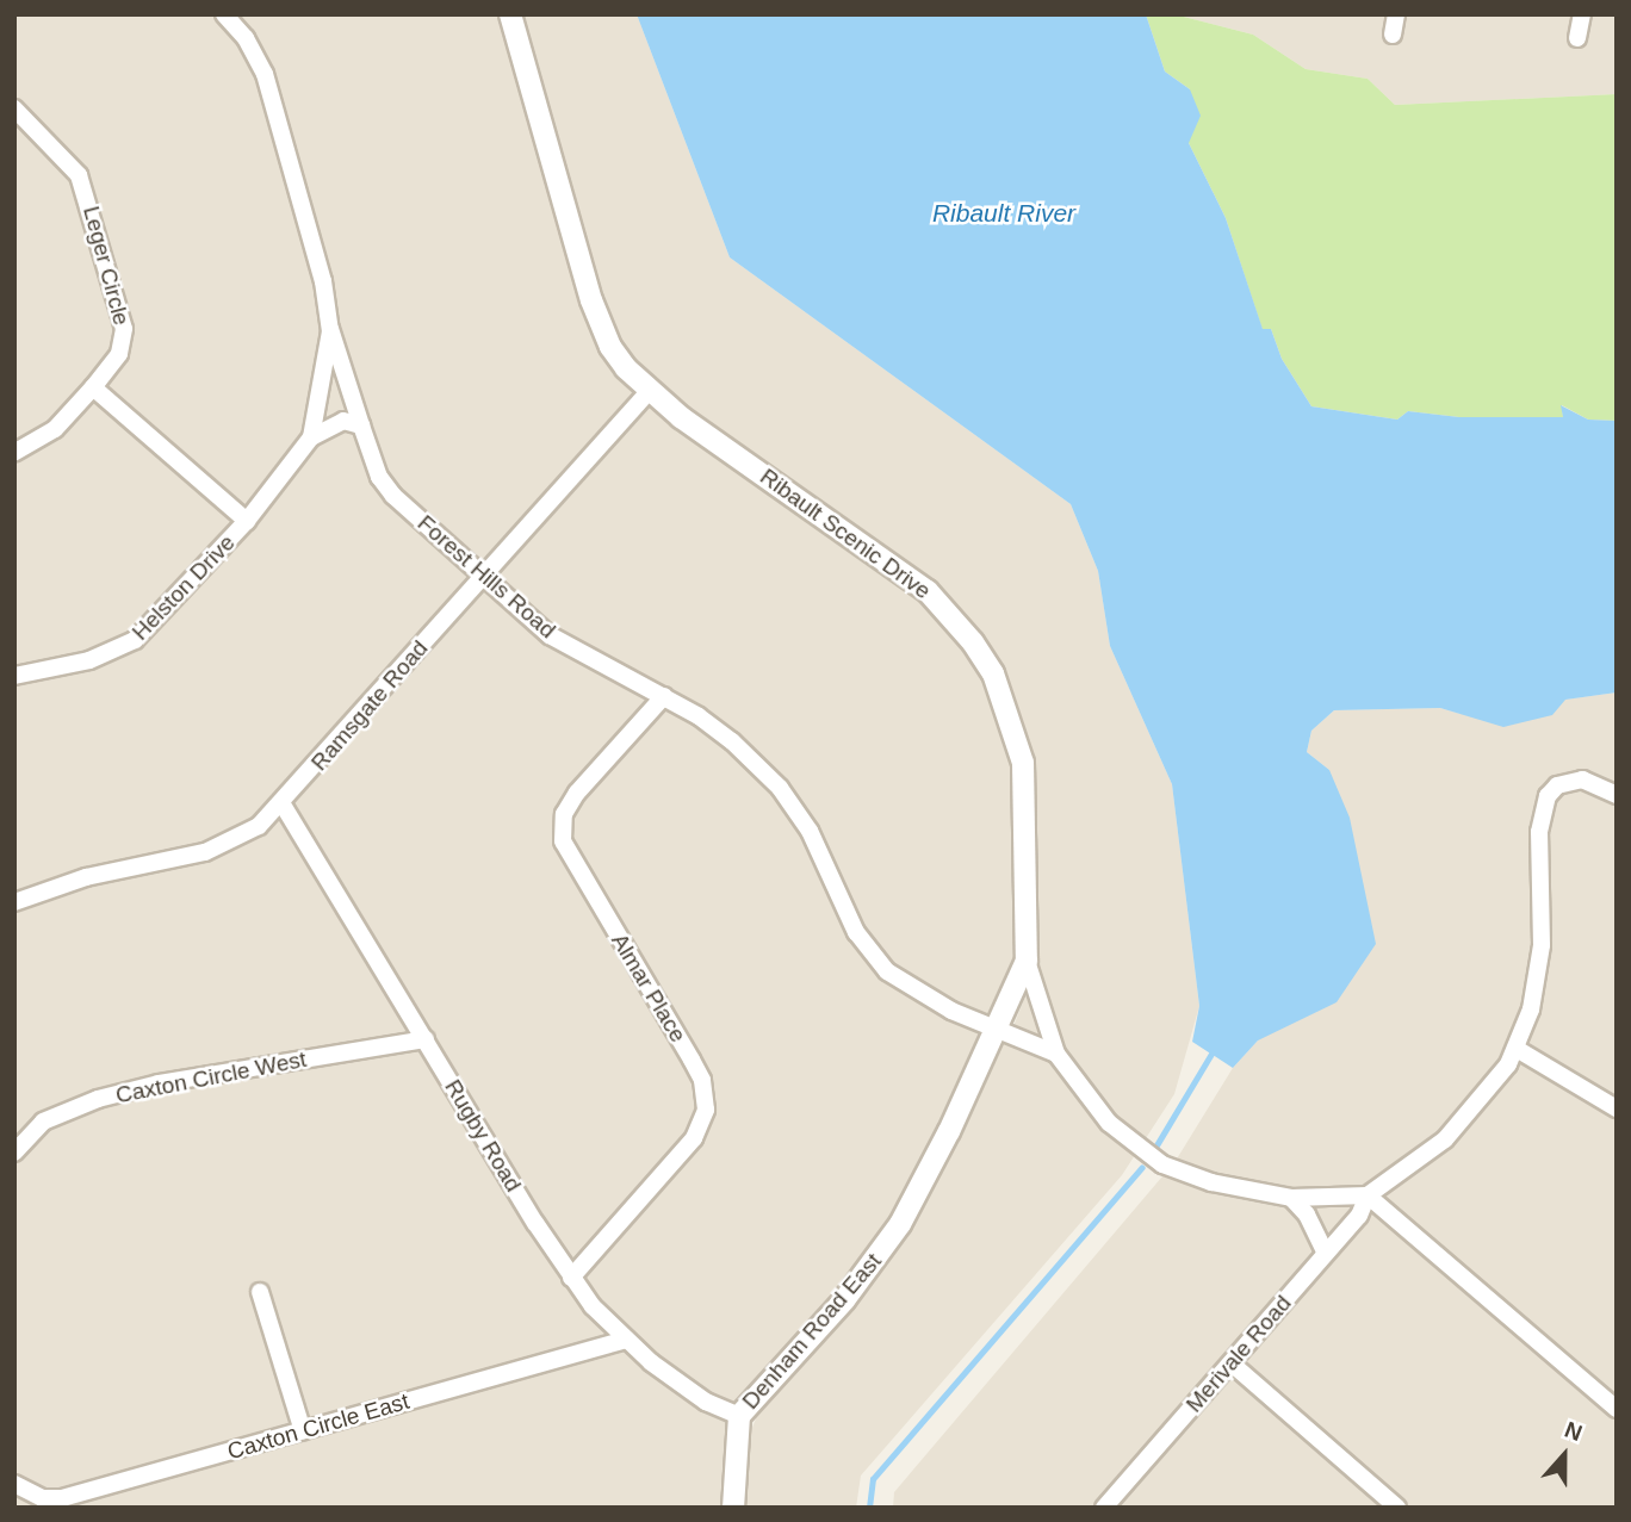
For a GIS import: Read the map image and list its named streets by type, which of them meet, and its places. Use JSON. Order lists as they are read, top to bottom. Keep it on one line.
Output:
{"streets":{"street":["Leger Circle","Ribault Scenic Drive","Forest Hills Road","Helston Drive","Ramsgate Road","Almar Place","Caxton Circle West","Rugby Road","Denham Road East","Merivale Road","Caxton Circle East"]},"crossings":[["Ribault Scenic Drive","Forest Hills Road"],["Ribault Scenic Drive","Ramsgate Road"],["Ribault Scenic Drive","Denham Road East"],["Forest Hills Road","Ramsgate Road"],["Forest Hills Road","Almar Place"],["Forest Hills Road","Denham Road East"],["Ramsgate Road","Rugby Road"],["Almar Place","Rugby Road"],["Caxton Circle West","Rugby Road"],["Rugby Road","Denham Road East"],["Rugby Road","Caxton Circle East"]],"water":["Ribault River"],"north":"top"}
